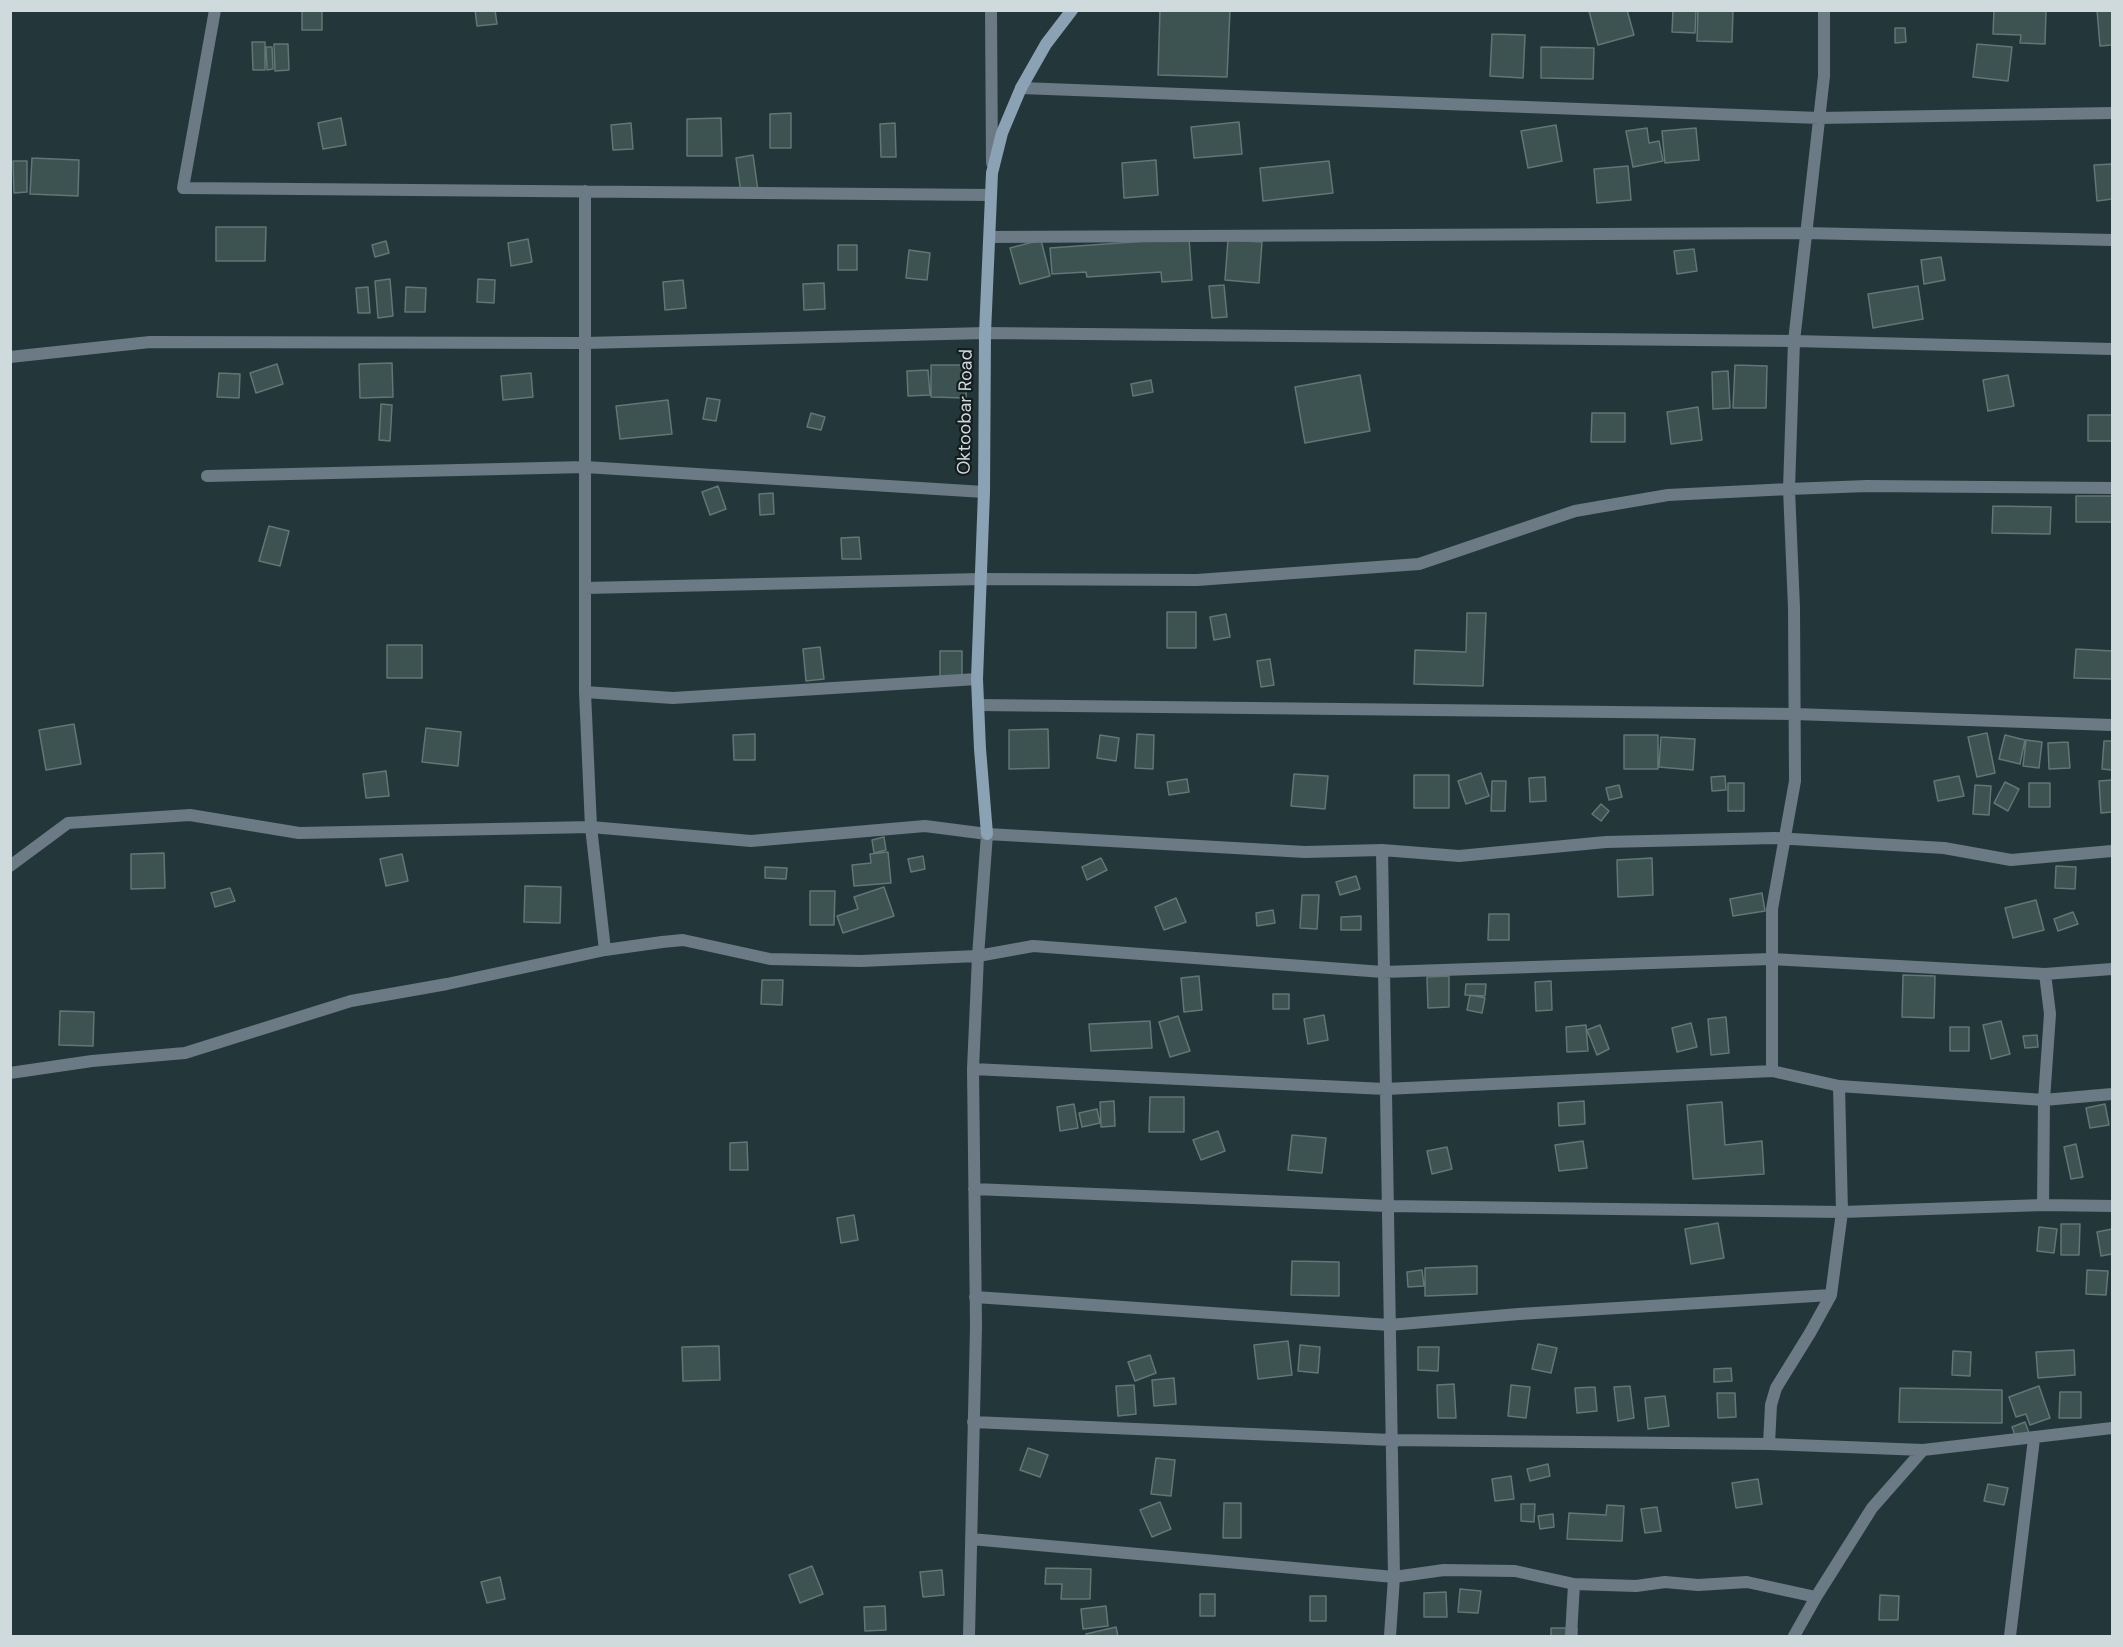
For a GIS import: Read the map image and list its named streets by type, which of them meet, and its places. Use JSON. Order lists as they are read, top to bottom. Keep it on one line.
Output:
{"streets":{"street":["Oktoobar Road"]}}
